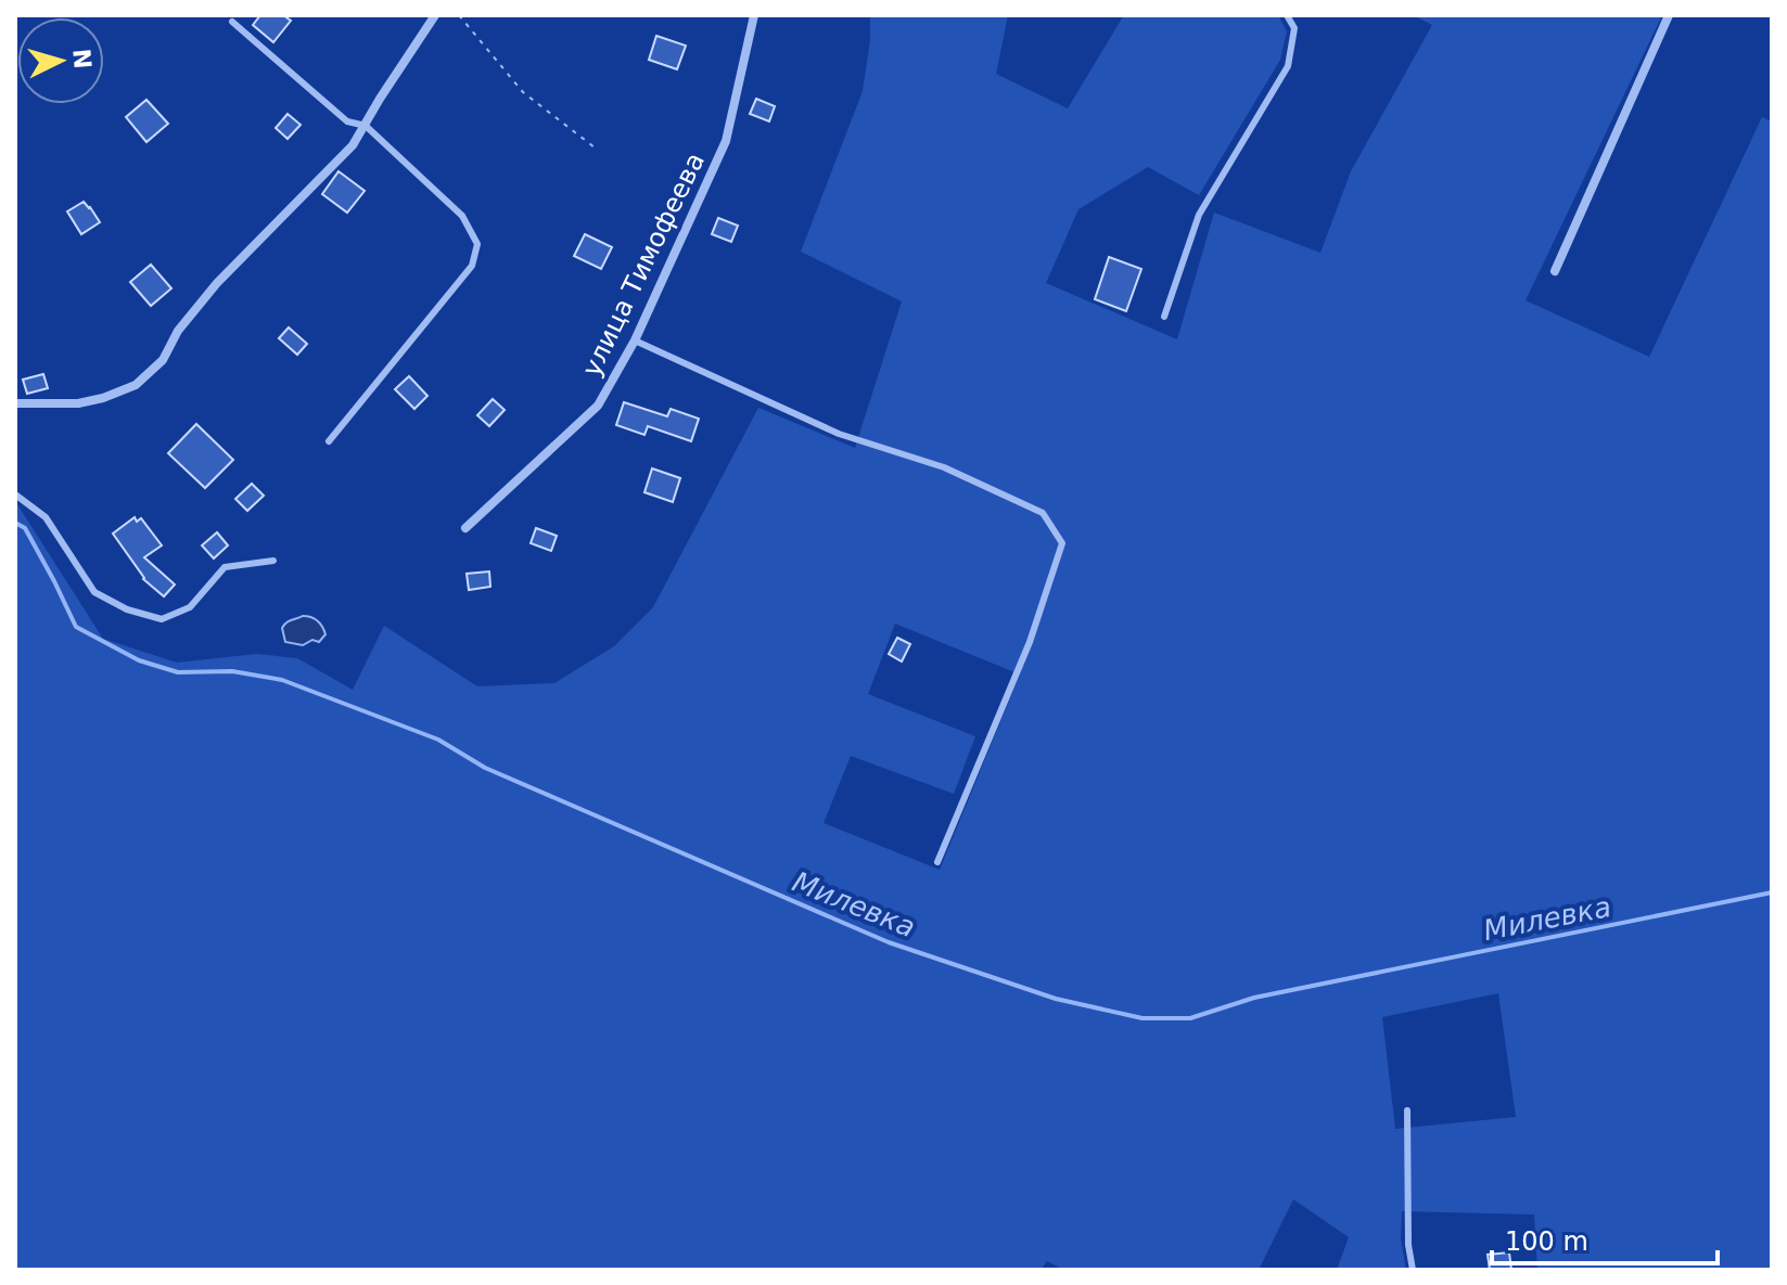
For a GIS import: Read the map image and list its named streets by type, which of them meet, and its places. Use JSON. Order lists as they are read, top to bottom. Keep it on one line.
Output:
{"streets":{"street":["улица Тимофеева"]},"water":["Милевка"],"scale_bar":"100 m","north":"right"}
